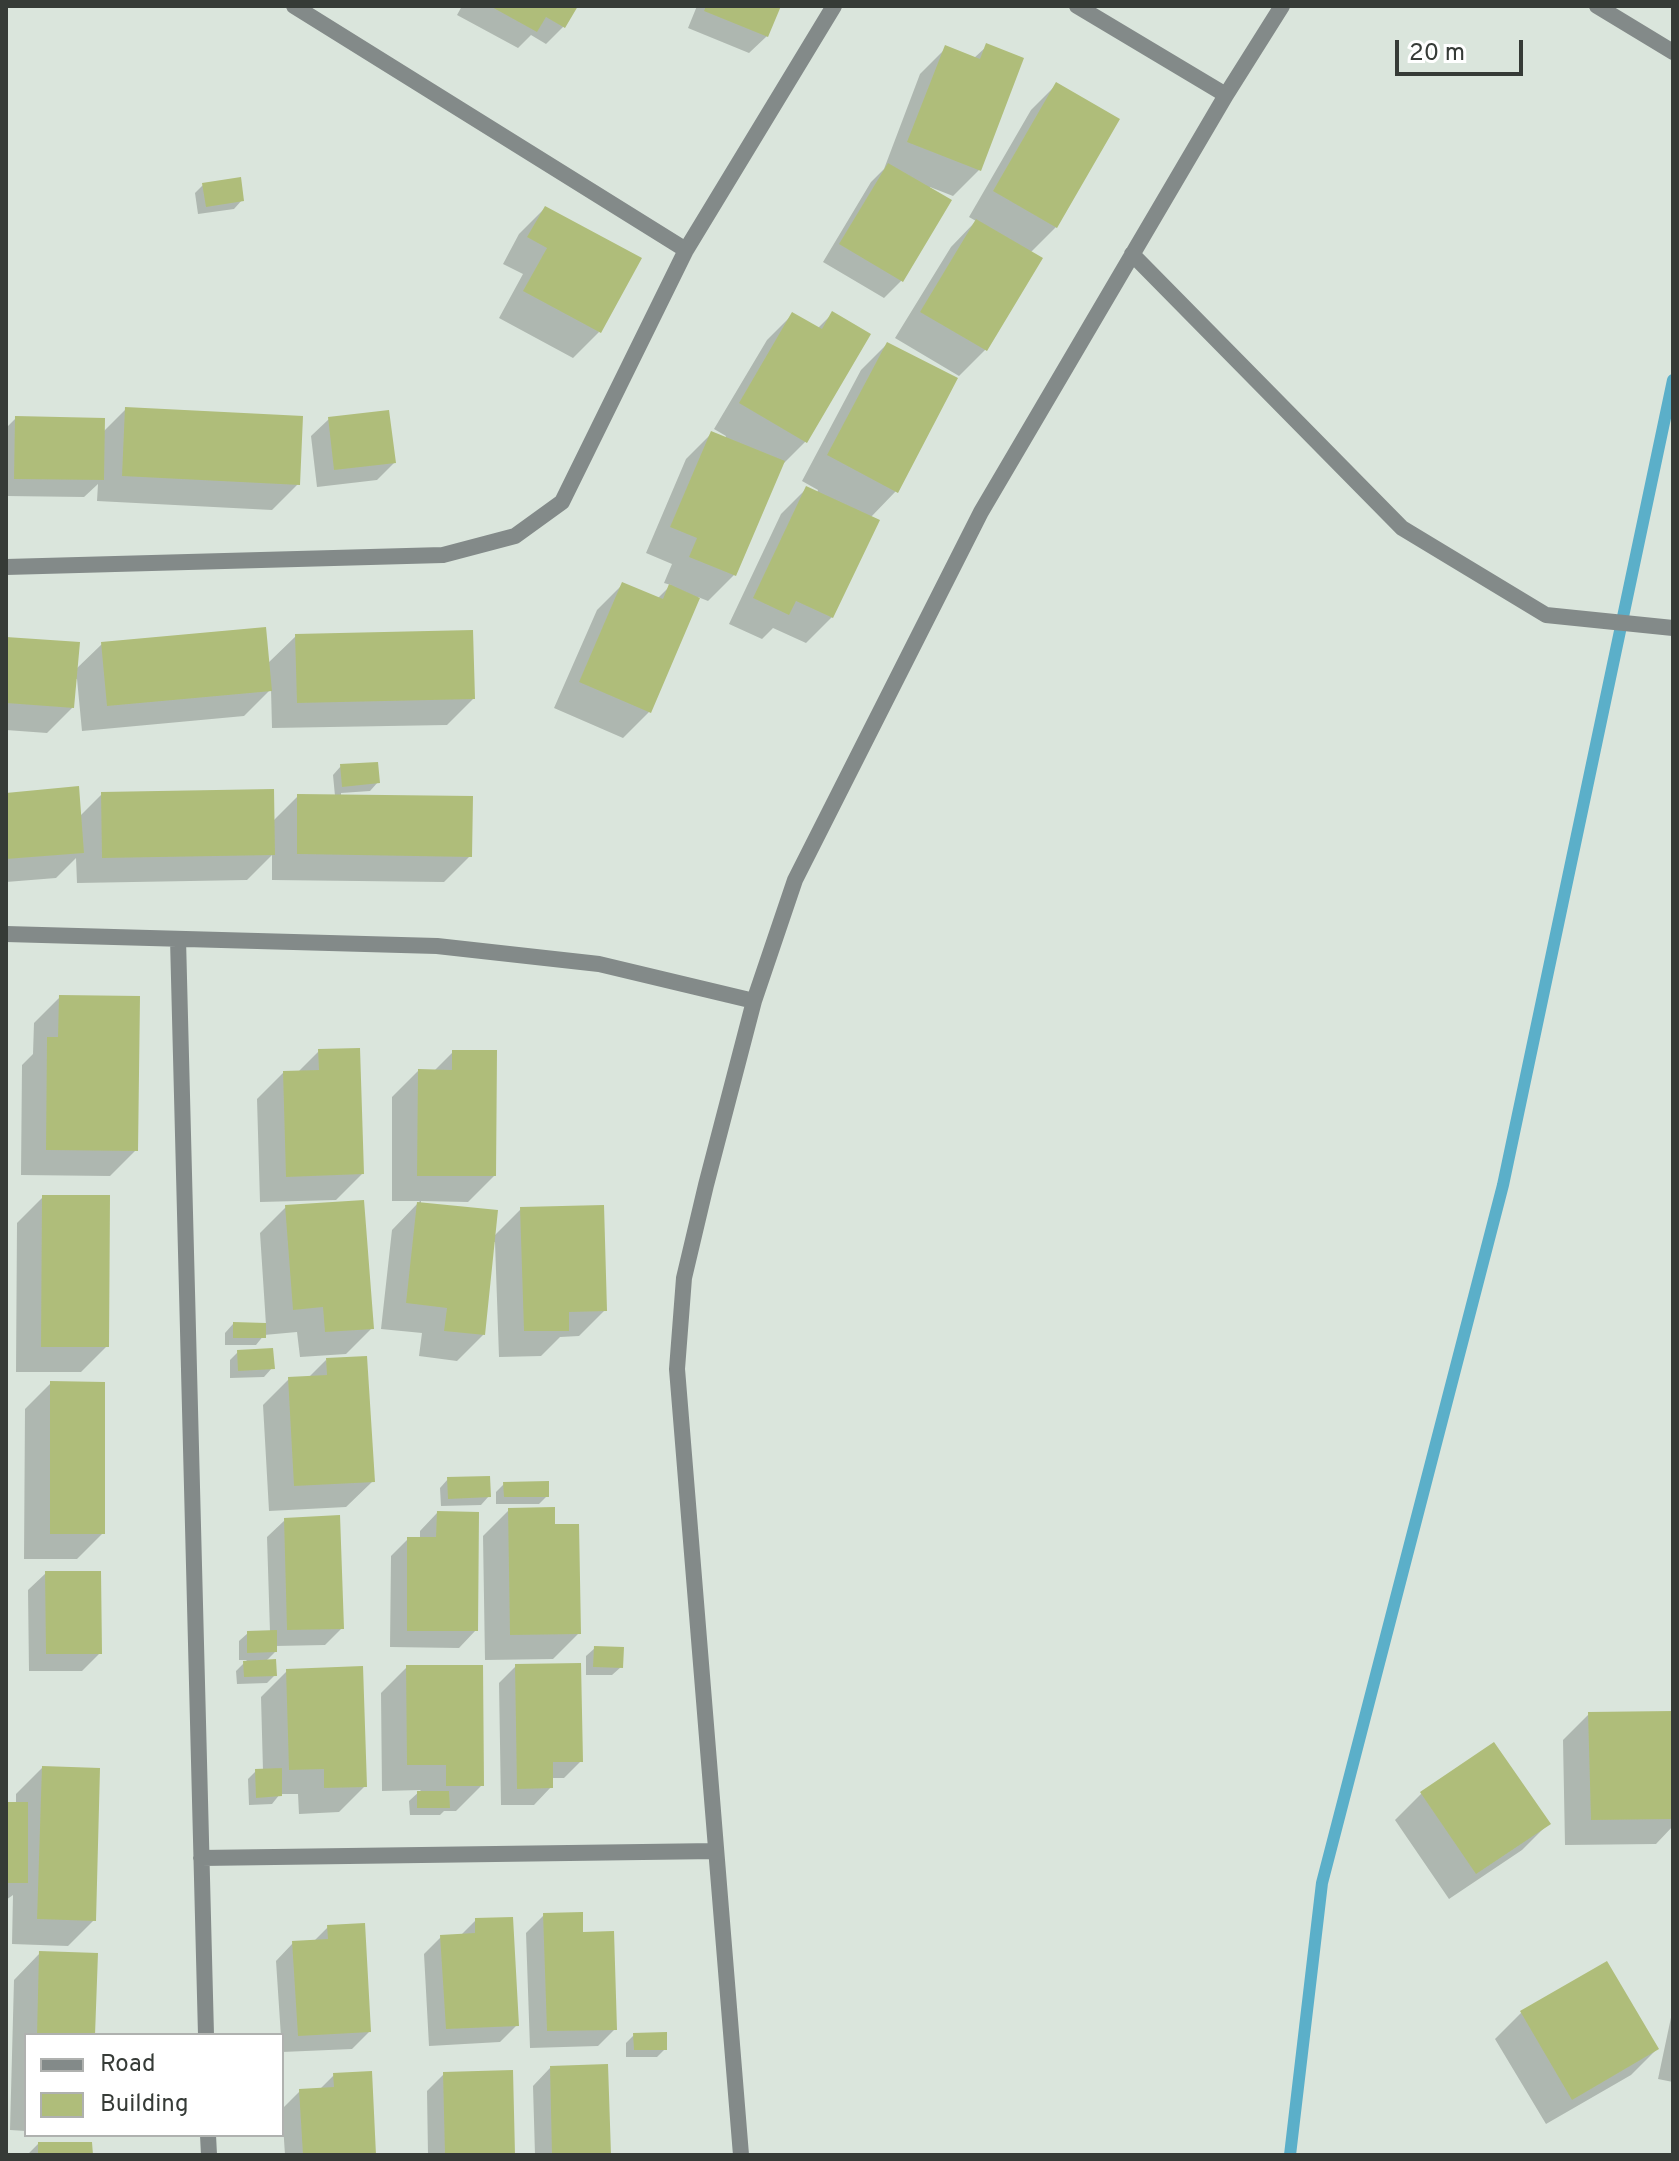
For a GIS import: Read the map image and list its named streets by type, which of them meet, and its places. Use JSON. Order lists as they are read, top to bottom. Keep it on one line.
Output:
{"legend":["Road","Building"],"scale_bar":"20 m"}
